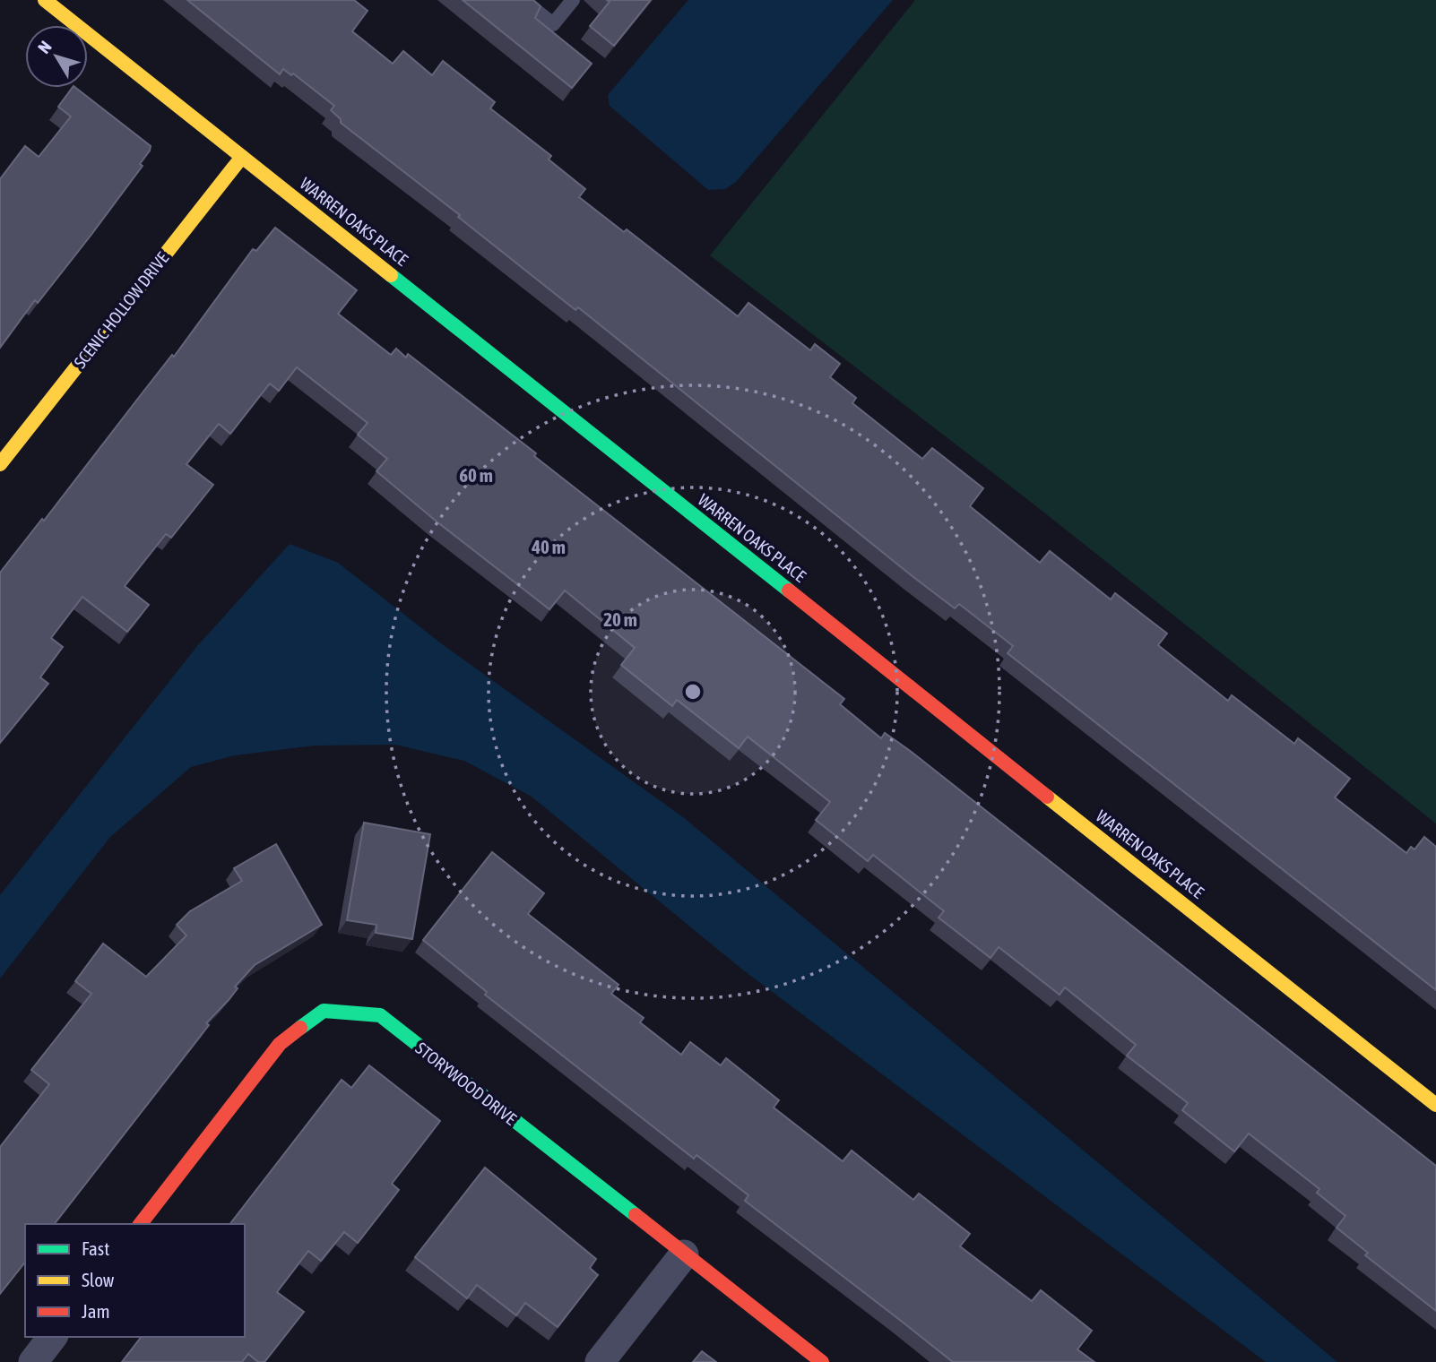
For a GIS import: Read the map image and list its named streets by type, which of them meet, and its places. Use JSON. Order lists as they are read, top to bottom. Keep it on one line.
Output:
{"streets":{"street":["WARREN OAKS PLACE","SCENIC HOLLOW DRIVE","STORYWOOD DRIVE"]},"crossings":[["WARREN OAKS PLACE","SCENIC HOLLOW DRIVE"]],"legend":["Fast","Slow","Jam"],"north":"top left","rings":["60 m","40 m","20 m"]}
